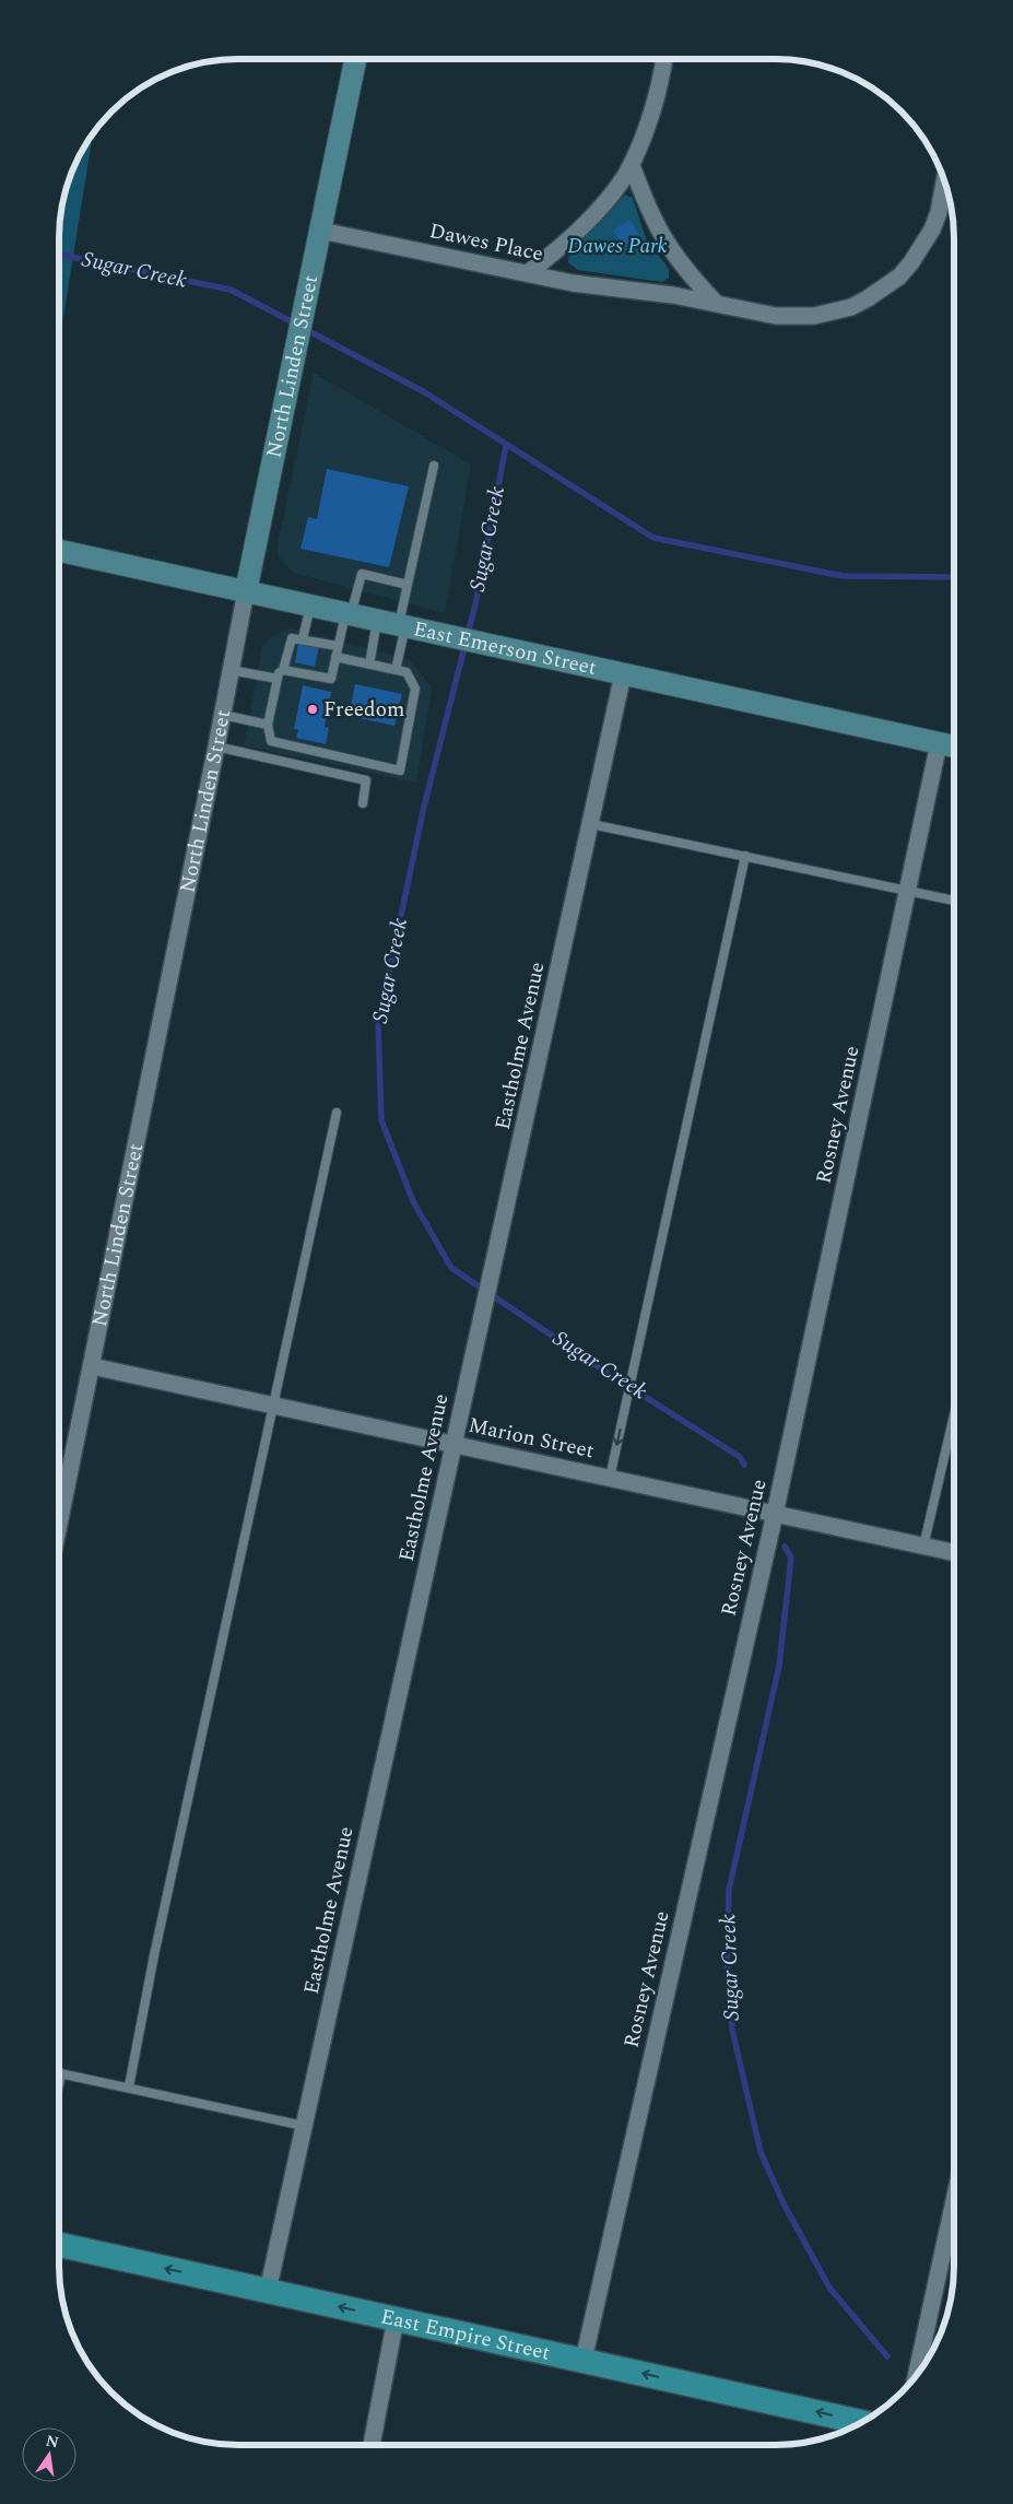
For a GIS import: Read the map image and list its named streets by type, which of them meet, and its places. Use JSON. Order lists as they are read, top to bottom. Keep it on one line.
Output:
{"streets":{"main road":["North Linden Street","East Emerson Street","East Empire Street"],"street":["Dawes Place","Eastholme Avenue","Rosney Avenue","Marion Street"]},"crossings":[["Dawes Place","North Linden Street"],["North Linden Street","East Emerson Street"],["North Linden Street","Marion Street"],["East Emerson Street","Eastholme Avenue"],["East Emerson Street","Rosney Avenue"],["Eastholme Avenue","Marion Street"],["Eastholme Avenue","East Empire Street"],["Rosney Avenue","Marion Street"],["Rosney Avenue","East Empire Street"]],"one_way":["East Empire Street"],"water":["Sugar Creek"],"parks":["Dawes Park"],"places":["Freedom"],"north":"top"}
